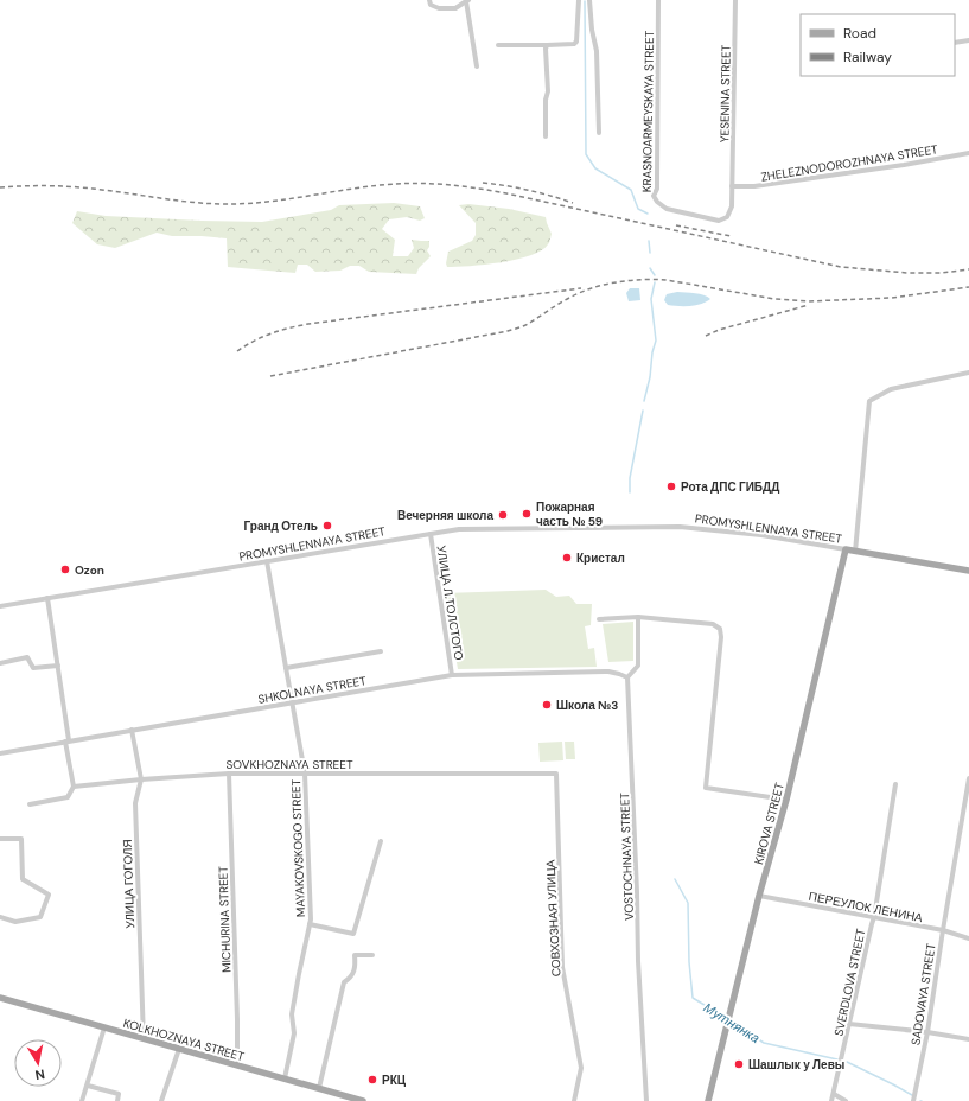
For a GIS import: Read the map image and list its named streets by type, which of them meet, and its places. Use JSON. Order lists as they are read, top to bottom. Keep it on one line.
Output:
{"streets":{"main road":["PROMYSHLENNAYA STREET","KIROVA STREET","KOLKHOZNAYA STREET"],"street":["YESENINA STREET","KRASNOARMEYSKAYA STREET","ZHELEZNODOROZHNAYA STREET","УЛИЦА Л.ТОЛСТОГО","SHKOLNAYA STREET","SOVKHOZNAYA STREET","MAYAKOVSKOGO STREET","VOSTOCHNAYA STREET","УЛИЦА ГОГОЛЯ","ПЕРЕУЛОК ЛЕНИНА","MICHURINA STREET","SVERDLOVA STREET","SADOVAYA STREET"]},"crossings":[["YESENINA STREET","KRASNOARMEYSKAYA STREET"],["YESENINA STREET","ZHELEZNODOROZHNAYA STREET"],["KRASNOARMEYSKAYA STREET","ZHELEZNODOROZHNAYA STREET"],["PROMYSHLENNAYA STREET","УЛИЦА Л.ТОЛСТОГО"],["PROMYSHLENNAYA STREET","KIROVA STREET"],["PROMYSHLENNAYA STREET","MAYAKOVSKOGO STREET"],["УЛИЦА Л.ТОЛСТОГО","SHKOLNAYA STREET"],["SHKOLNAYA STREET","MAYAKOVSKOGO STREET"],["SHKOLNAYA STREET","VOSTOCHNAYA STREET"],["SHKOLNAYA STREET","УЛИЦА ГОГОЛЯ"],["SOVKHOZNAYA STREET","MAYAKOVSKOGO STREET"],["SOVKHOZNAYA STREET","УЛИЦА ГОГОЛЯ"],["SOVKHOZNAYA STREET","MICHURINA STREET"],["KIROVA STREET","ПЕРЕУЛОК ЛЕНИНА"],["MAYAKOVSKOGO STREET","KOLKHOZNAYA STREET"],["УЛИЦА ГОГОЛЯ","KOLKHOZNAYA STREET"],["ПЕРЕУЛОК ЛЕНИНА","SVERDLOVA STREET"],["ПЕРЕУЛОК ЛЕНИНА","SADOVAYA STREET"],["MICHURINA STREET","KOLKHOZNAYA STREET"]],"water":["Мутнянка"],"places":["Рота ДПС ГИБДД","Пожарная часть № 59","Вечерняя школа","Гранд Отель","Кристал","Ozon","Школа №3","Шашлык у Левы","РКЦ"],"legend":["Road","Railway"],"north":"bottom"}
